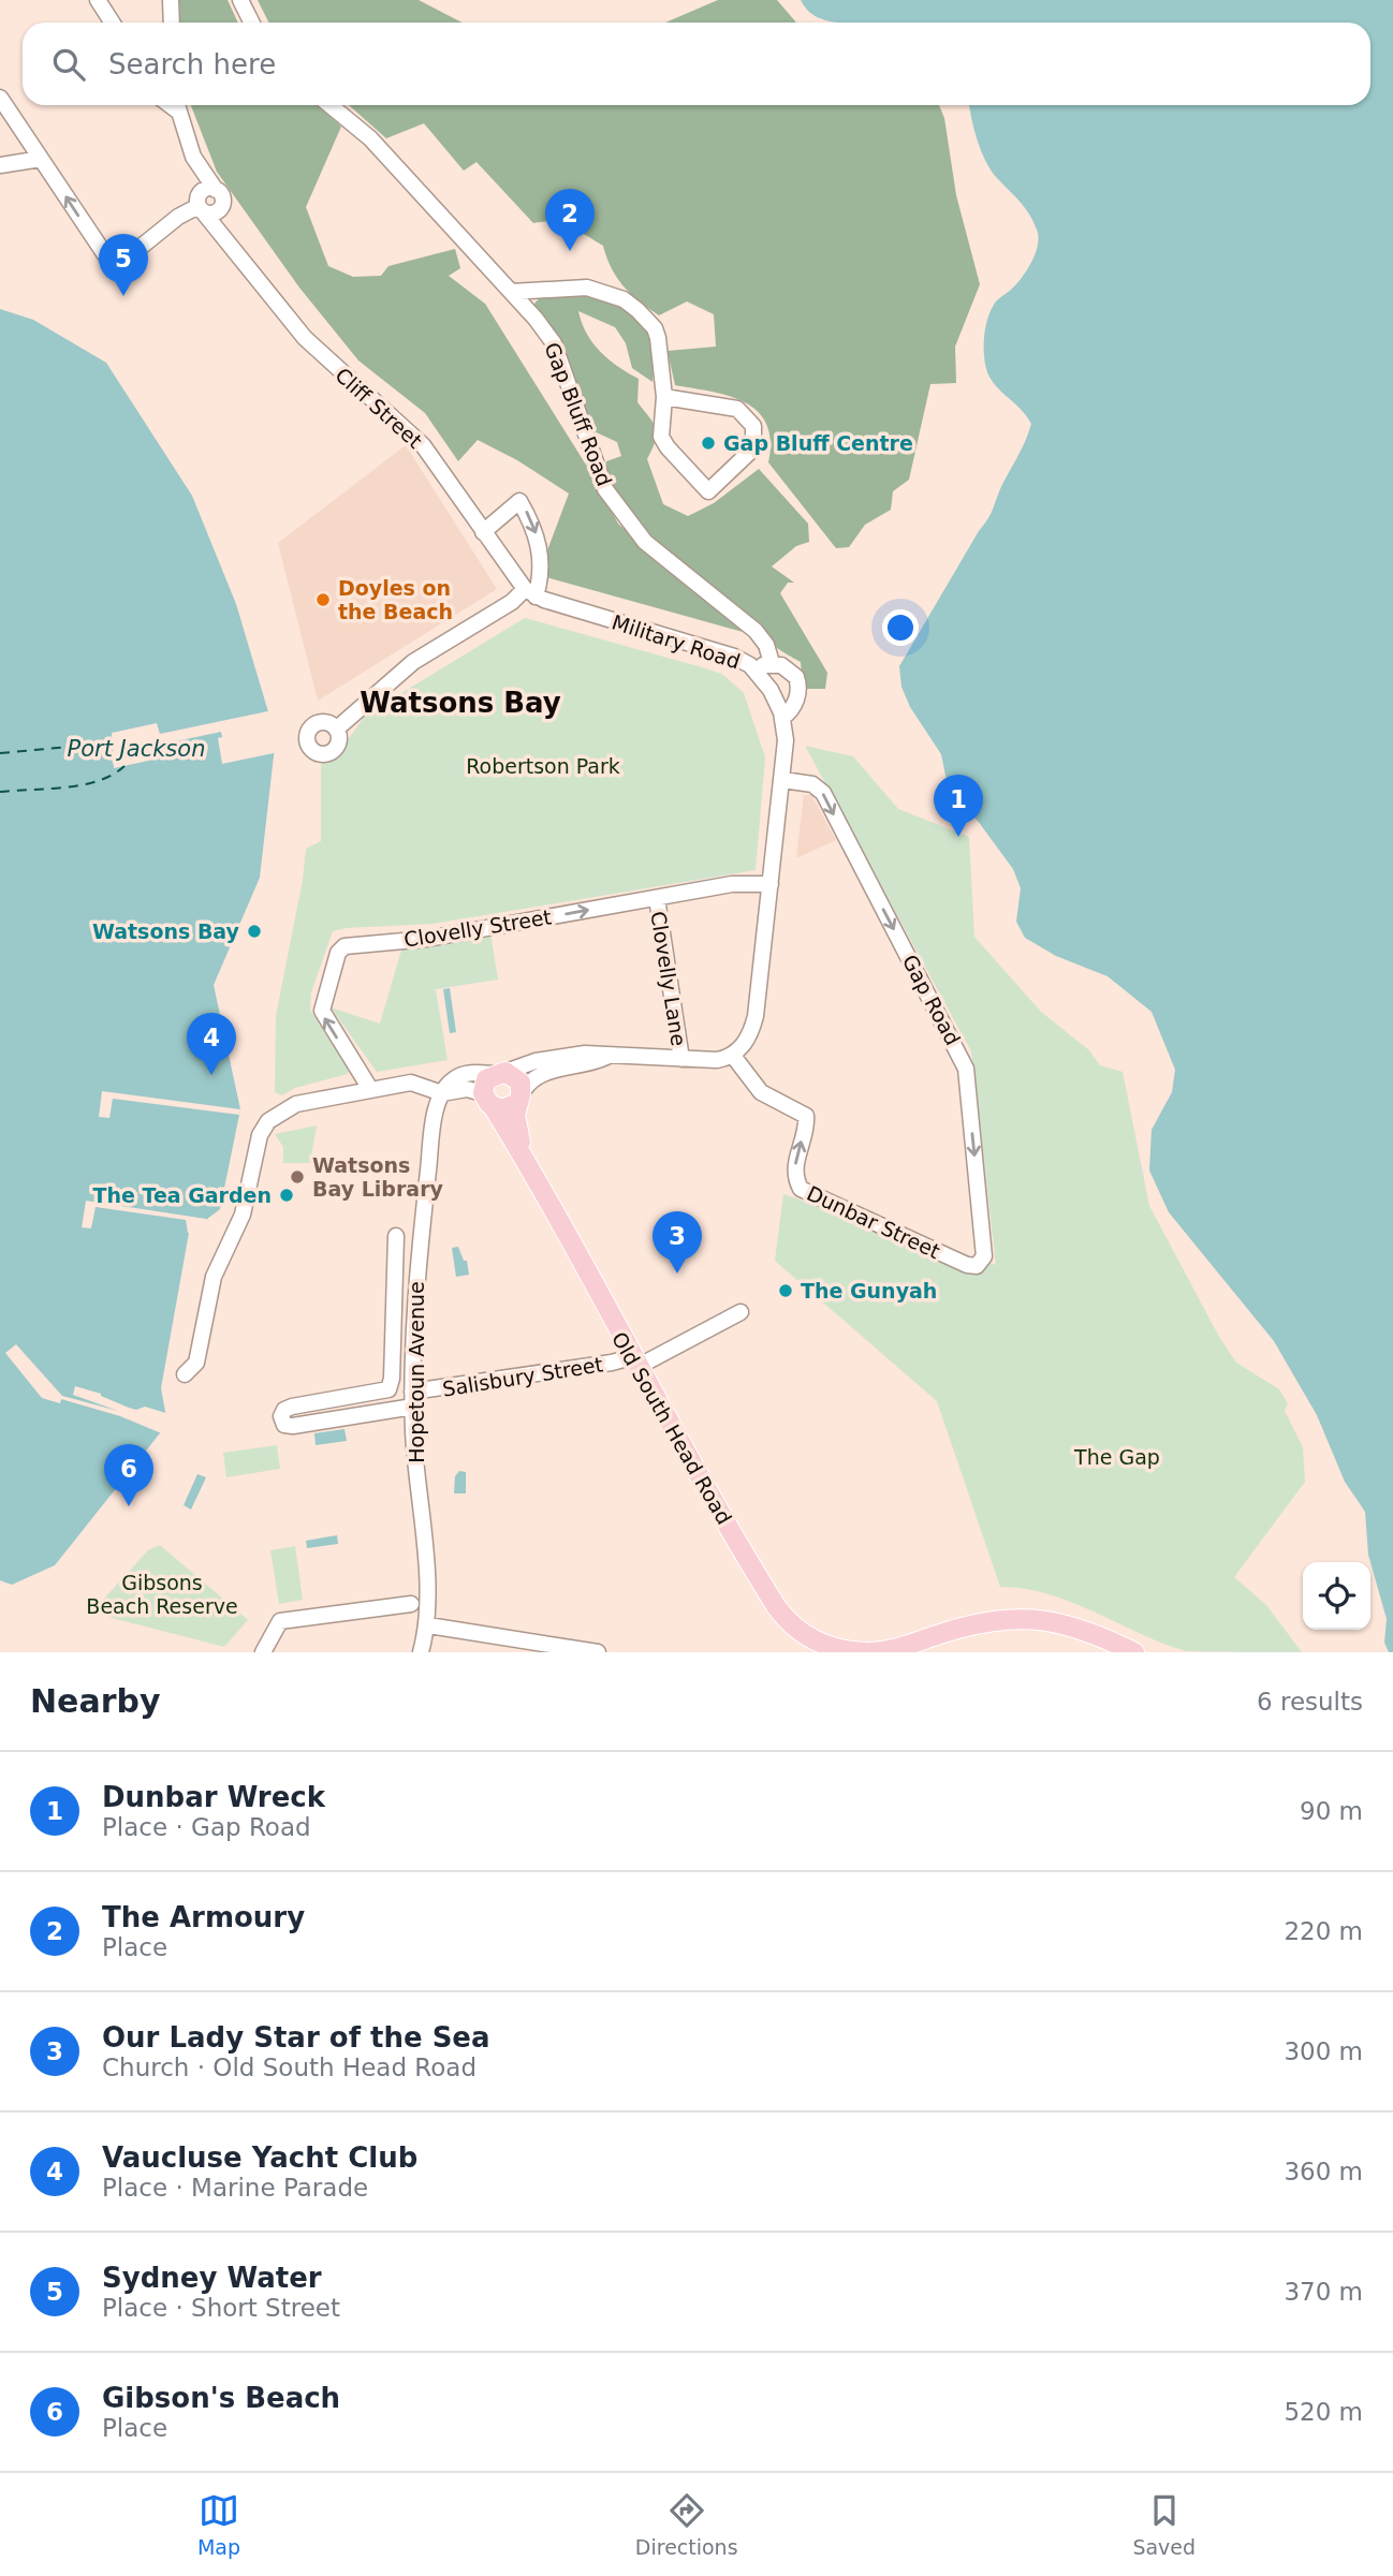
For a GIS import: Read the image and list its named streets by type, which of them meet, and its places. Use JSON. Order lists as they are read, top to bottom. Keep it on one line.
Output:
{"streets":{"main road":["Old South Head Road"],"street":["Cliff Street","Gap Bluff Road","Military Road","Clovelly Street","Clovelly Lane","Gap Road","Dunbar Street","Hopetoun Avenue","Salisbury Street"]},"crossings":[["Cliff Street","Military Road"],["Military Road","Clovelly Street"],["Military Road","Gap Road"],["Military Road","Dunbar Street"],["Clovelly Street","Clovelly Lane"],["Gap Road","Dunbar Street"],["Hopetoun Avenue","Salisbury Street"],["Salisbury Street","Old South Head Road"]],"one_way":["Gap Road","Dunbar Street"],"districts":["Watsons Bay"],"water":["Port Jackson"],"parks":["Robertson Park","The Gap","Gibsons Beach Reserve"],"places":["Gap Bluff Centre","Doyles on the Beach","Watsons Bay","Watsons Bay Library","The Tea Garden","The Gunyah"],"page":{"search":"Search here","pins":["2","5","1","4","3","6"],"heading":["Nearby","6 results"],"list":[{"mark":"1","name":"Dunbar Wreck","note":"Place · Gap Road","value":"90 m"},{"mark":"2","name":"The Armoury","note":"Place","value":"220 m"},{"mark":"3","name":"Our Lady Star of the Sea","note":"Church · Old South Head Road","value":"300 m"},{"mark":"4","name":"Vaucluse Yacht Club","note":"Place · Marine Parade","value":"360 m"},{"mark":"5","name":"Sydney Water","note":"Place · Short Street","value":"370 m"},{"mark":"6","name":"Gibson's Beach","note":"Place","value":"520 m"}],"nav":["Map","Directions","Saved"]}}
